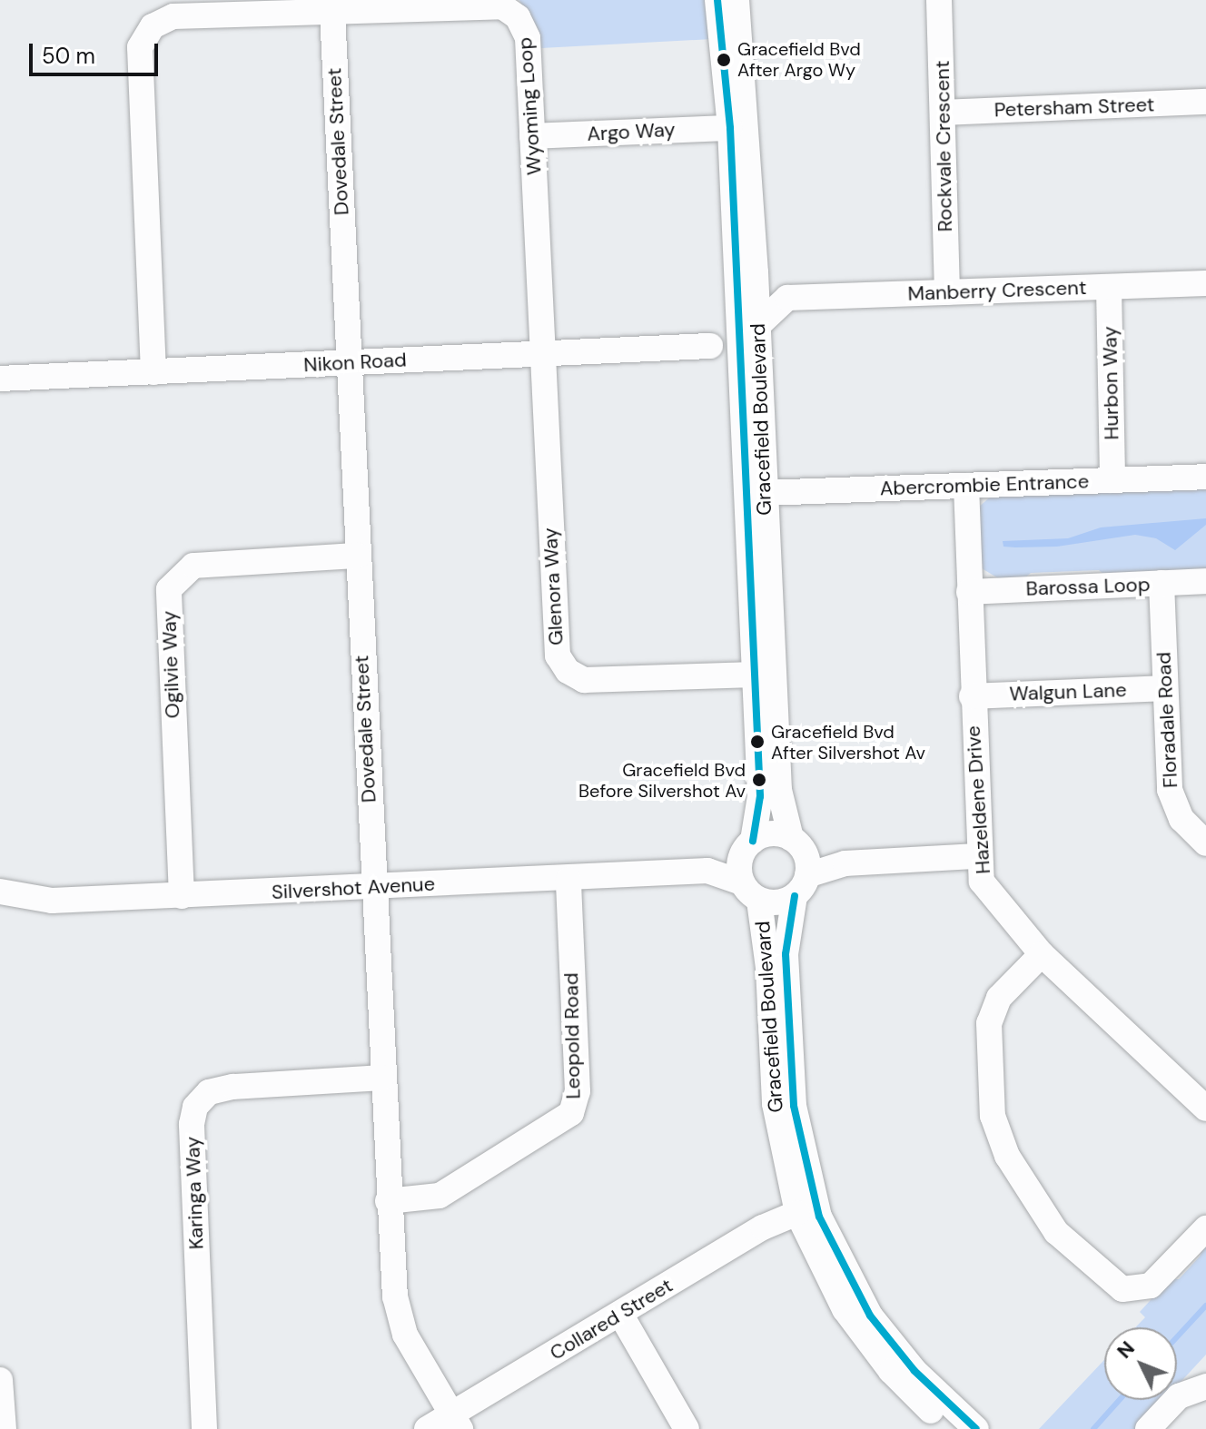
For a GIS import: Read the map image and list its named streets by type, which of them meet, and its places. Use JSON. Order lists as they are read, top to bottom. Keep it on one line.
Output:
{"streets":{"street":["Wyoming Loop","Petersham Street","Argo Way","Dovedale Street","Rockvale Crescent","Manberry Crescent","Nikon Road","Hurbon Way","Gracefield Boulevard","Abercrombie Entrance","Glenora Way","Barossa Loop","Ogilvie Way","Walgun Lane","Floradale Road","Hazeldene Drive","Silvershot Avenue","Leopold Road","Karinga Way","Collared Street"]},"crossings":[["Wyoming Loop","Argo Way"],["Wyoming Loop","Dovedale Street"],["Wyoming Loop","Nikon Road"],["Wyoming Loop","Glenora Way"],["Petersham Street","Rockvale Crescent"],["Argo Way","Gracefield Boulevard"],["Dovedale Street","Nikon Road"],["Dovedale Street","Ogilvie Way"],["Dovedale Street","Silvershot Avenue"],["Dovedale Street","Leopold Road"],["Dovedale Street","Karinga Way"],["Dovedale Street","Collared Street"],["Rockvale Crescent","Manberry Crescent"],["Manberry Crescent","Hurbon Way"],["Nikon Road","Glenora Way"],["Hurbon Way","Abercrombie Entrance"],["Gracefield Boulevard","Abercrombie Entrance"],["Gracefield Boulevard","Glenora Way"],["Gracefield Boulevard","Silvershot Avenue"],["Gracefield Boulevard","Collared Street"],["Abercrombie Entrance","Hazeldene Drive"],["Barossa Loop","Floradale Road"],["Barossa Loop","Hazeldene Drive"],["Ogilvie Way","Silvershot Avenue"],["Walgun Lane","Floradale Road"],["Walgun Lane","Hazeldene Drive"],["Silvershot Avenue","Leopold Road"]],"places":["Gracefield Bvd After Argo Wy","Gracefield Bvd After Silvershot Av","Gracefield Bvd Before Silvershot Av"],"scale_bar":"50 m","north":"top left"}
